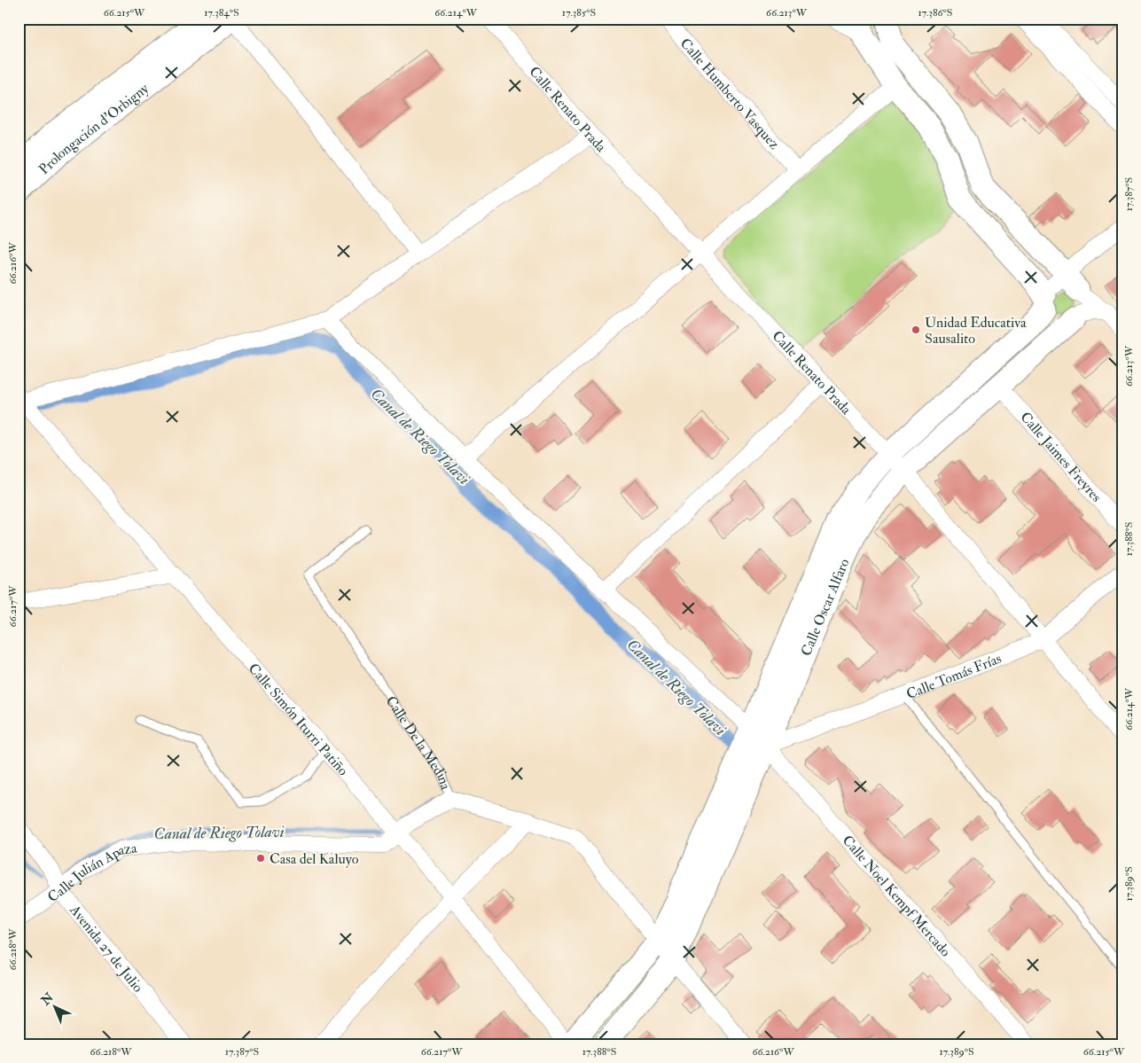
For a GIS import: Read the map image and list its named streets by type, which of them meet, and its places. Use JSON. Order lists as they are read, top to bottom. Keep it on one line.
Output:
{"streets":{"main road":["Prolongación d'Orbigny","Calle Oscar Alfaro"],"street":["Calle Humberto Vasquez","Calle Renato Prada","Calle Jaimes Freyres","Calle Tomás Frías","Calle Simón Iturri Patiño","Calle De la Medina","Calle Julián Apaza","Calle Noel Kempf Mercado","Avenida 27 de Julio"]},"crossings":[["Calle Renato Prada","Calle Oscar Alfaro"],["Calle Renato Prada","Calle Tomás Frías"],["Calle Jaimes Freyres","Calle Oscar Alfaro"],["Calle Oscar Alfaro","Calle Tomás Frías"],["Calle Oscar Alfaro","Calle De la Medina"],["Calle Oscar Alfaro","Calle Noel Kempf Mercado"],["Calle Tomás Frías","Calle Noel Kempf Mercado"],["Calle Simón Iturri Patiño","Calle Julián Apaza"],["Calle De la Medina","Calle Julián Apaza"],["Calle Julián Apaza","Avenida 27 de Julio"]],"water":["Canal de Riego Tolavi"],"places":["Unidad Educativa Sausalito","Casa del Kaluyo"],"north":"top left","coordinates":["66.215°W","17.384°S","66.214°W","17.385°S","66.213°W","17.386°S","17.387°S","66.216°W","17.388°S","66.217°W","17.389°S","66.218°W"]}
